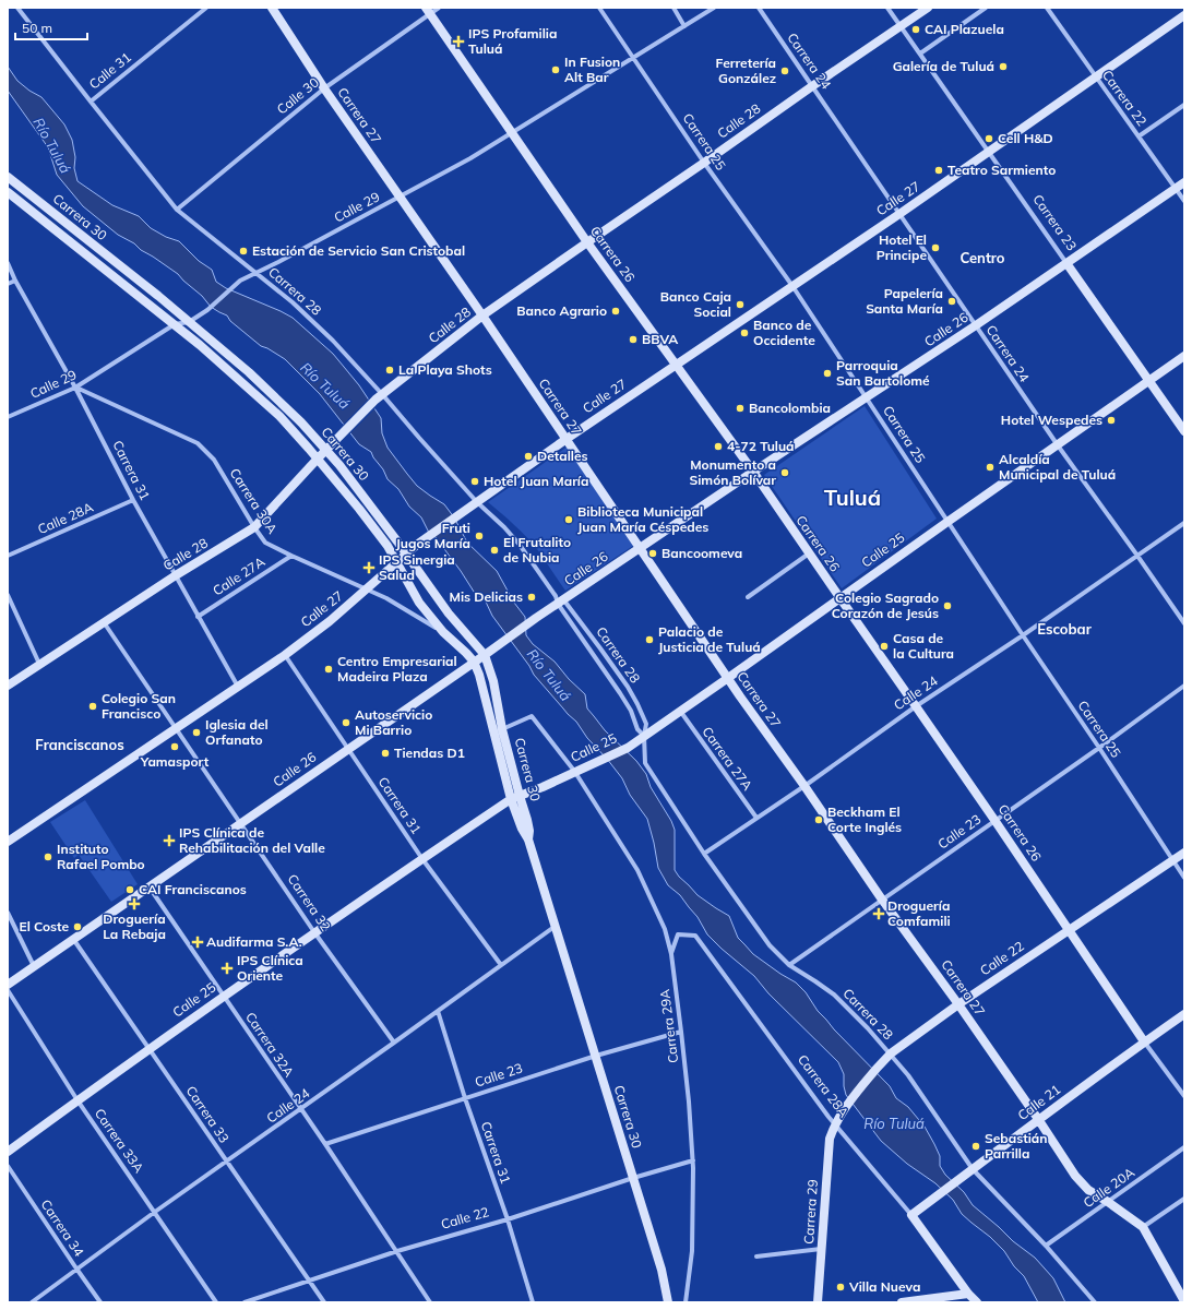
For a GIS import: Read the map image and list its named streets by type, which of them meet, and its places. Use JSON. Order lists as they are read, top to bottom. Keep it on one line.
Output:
{"streets":{"street":["Carrera 24","Calle 31","Calle 30","Carrera 22","Carrera 27","Calle 28","Carrera 25","Calle 27","Calle 29","Carrera 30","Carrera 23","Carrera 26","Carrera 28","Calle 26","Carrera 31","Carrera 30A","Calle 28A","Calle 25","Calle 27A","Calle 24","Carrera 27A","Calle 23","Carrera 32","Calle 22","Carrera 29A","Carrera 32A","Carrera 28A","Calle 21","Carrera 33","Carrera 33A","Calle 20A","Carrera 29","Carrera 34"]},"crossings":[["Carrera 24","Calle 28"],["Carrera 24","Calle 27"],["Carrera 24","Calle 26"],["Carrera 24","Calle 25"],["Carrera 24","Calle 24"],["Calle 31","Carrera 28"],["Calle 30","Carrera 27"],["Calle 30","Carrera 26"],["Calle 30","Carrera 28"],["Carrera 22","Calle 27"],["Carrera 22","Calle 26"],["Carrera 27","Calle 28"],["Carrera 27","Calle 27"],["Carrera 27","Calle 29"],["Carrera 27","Calle 26"],["Carrera 27","Calle 25"],["Carrera 27","Calle 24"],["Carrera 27","Calle 23"],["Carrera 27","Calle 22"],["Carrera 27","Calle 21"],["Carrera 27","Calle 20A"],["Calle 28","Carrera 25"],["Calle 28","Carrera 30"],["Calle 28","Carrera 23"],["Calle 28","Carrera 26"],["Calle 28","Carrera 28"],["Calle 28","Carrera 31"],["Calle 28","Carrera 30A"],["Calle 28","Carrera 32"],["Carrera 25","Calle 27"],["Carrera 25","Calle 29"],["Carrera 25","Calle 26"],["Carrera 25","Calle 25"],["Carrera 25","Calle 24"],["Carrera 25","Calle 23"],["Carrera 25","Calle 22"],["Calle 27","Carrera 30"],["Calle 27","Carrera 23"],["Calle 27","Carrera 26"],["Calle 27","Carrera 28"],["Calle 27","Carrera 31"],["Calle 27","Carrera 30A"],["Calle 27","Carrera 32"],["Calle 29","Carrera 30"],["Calle 29","Carrera 26"],["Calle 29","Carrera 28"],["Calle 29","Carrera 31"],["Calle 29","Carrera 30A"],["Carrera 30","Calle 26"],["Carrera 30","Carrera 30A"],["Carrera 30","Calle 25"],["Carrera 30","Calle 24"],["Carrera 30","Calle 23"],["Carrera 30","Calle 22"],["Carrera 23","Calle 26"],["Carrera 23","Calle 25"],["Carrera 26","Calle 26"],["Carrera 26","Calle 25"],["Carrera 26","Calle 24"],["Carrera 26","Calle 23"],["Carrera 26","Calle 22"],["Carrera 26","Calle 21"],["Carrera 28","Calle 26"],["Carrera 28","Calle 25"],["Carrera 28","Calle 24"],["Carrera 28","Calle 23"],["Carrera 28","Calle 22"],["Carrera 28","Calle 21"],["Carrera 28","Calle 20A"],["Calle 26","Carrera 31"],["Calle 26","Carrera 32"],["Calle 26","Carrera 32A"],["Calle 26","Carrera 33"],["Carrera 31","Carrera 30A"],["Carrera 31","Calle 28A"],["Carrera 31","Calle 25"],["Carrera 31","Calle 27A"],["Carrera 31","Calle 24"],["Carrera 31","Calle 23"],["Carrera 31","Calle 22"],["Carrera 30A","Calle 27A"],["Calle 25","Carrera 27A"],["Calle 25","Carrera 32"],["Calle 25","Carrera 29A"],["Calle 25","Carrera 32A"],["Calle 25","Carrera 33"],["Calle 25","Carrera 33A"],["Calle 24","Carrera 27A"],["Calle 24","Carrera 32"],["Calle 24","Carrera 32A"],["Calle 24","Carrera 33"],["Calle 24","Carrera 33A"],["Calle 24","Carrera 34"],["Calle 23","Carrera 29A"],["Calle 23","Carrera 32A"],["Calle 22","Carrera 29A"],["Calle 22","Carrera 32A"],["Calle 22","Carrera 28A"],["Calle 22","Carrera 33"],["Calle 22","Carrera 29"],["Carrera 29A","Carrera 28A"],["Carrera 28A","Calle 21"],["Carrera 28A","Carrera 29"]],"districts":["Centro","Tuluá","Escobar","Franciscanos"],"water":["Río Tuluá"],"places":{"other":["CAI Plazuela","Galería de Tuluá","In Fusion Alt Bar","Ferretería González","Cell H&D","Teatro Sarmiento","Hotel El Principe","Estación de Servicio San Cristobal","Papelería Santa María","Banco Caja Social","Banco Agrario","Banco de Occidente","BBVA","La Playa Shots","Parroquia San Bartolomé","Bancolombia","Hotel Wespedes","4-72 Tuluá","Detalles","Alcaldía Municipal de Tuluá","Monumento a Simón Bolívar","Hotel Juan María","Biblioteca Municipal Juan María Céspedes","Fruti Jugos María","El Frutalito de Nubia","Bancoomeva","Mis Delicias","Colegio Sagrado Corazón de Jesús","Palacio de Justicia de Tuluá","Casa de la Cultura","Centro Empresarial Madeira Plaza","Colegio San Francisco","Autoservicio Mi Barrio","Iglesia del Orfanato","Yamasport","Tiendas D1","Beckham El Corte Inglés","Instituto Rafael Pombo","CAI Franciscanos","El Coste","Sebastián Parrilla","Villa Nueva"],"health":["IPS Profamilia Tuluá","IPS Sinergia Salud","IPS Clínica de Rehabilitación del Valle","Droguería La Rebaja","Droguería Comfamili","Audifarma S.A.","IPS Clínica Oriente"]},"scale_bar":"50 m"}
